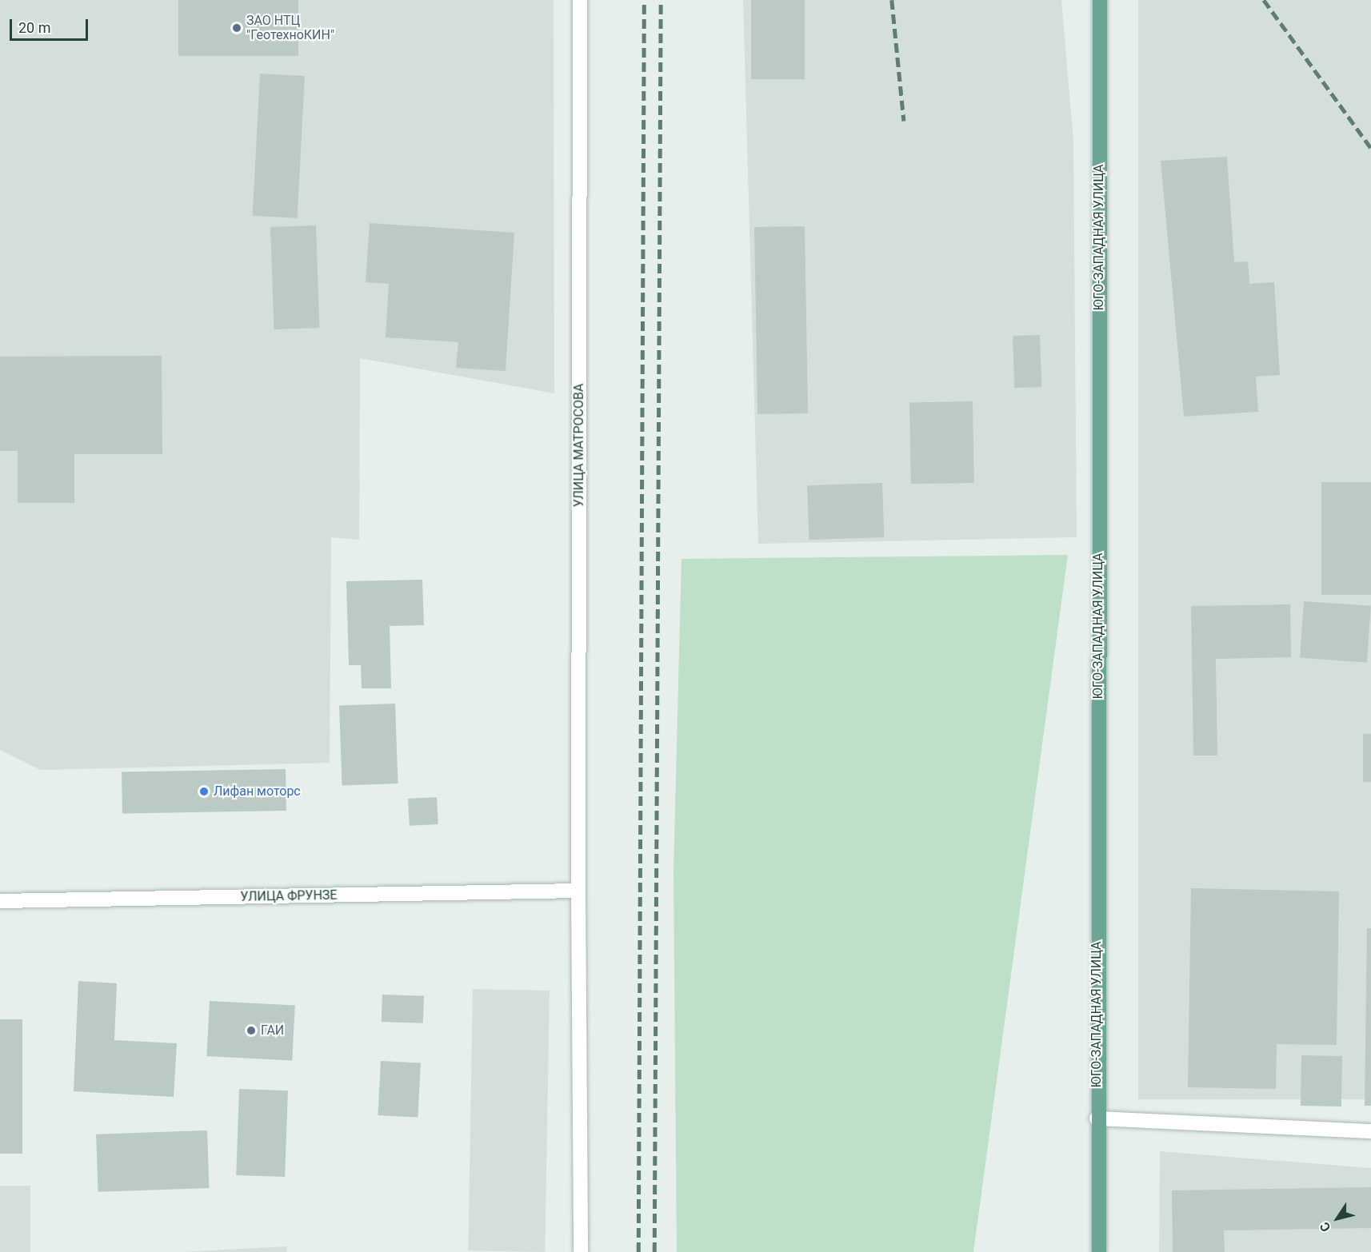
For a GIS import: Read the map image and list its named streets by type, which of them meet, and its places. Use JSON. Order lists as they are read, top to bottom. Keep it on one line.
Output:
{"streets":{"main road":["ЮГО-ЗАПАДНАЯ УЛИЦА"],"street":["УЛИЦА МАТРОСОВА","УЛИЦА ФРУНЗЕ"]},"crossings":[["УЛИЦА МАТРОСОВА","УЛИЦА ФРУНЗЕ"]],"places":["ЗАО НТЦ \"ГеотехноКИН\"","Лифан моторс","ГАИ"],"scale_bar":"20 m","north":"bottom left"}
